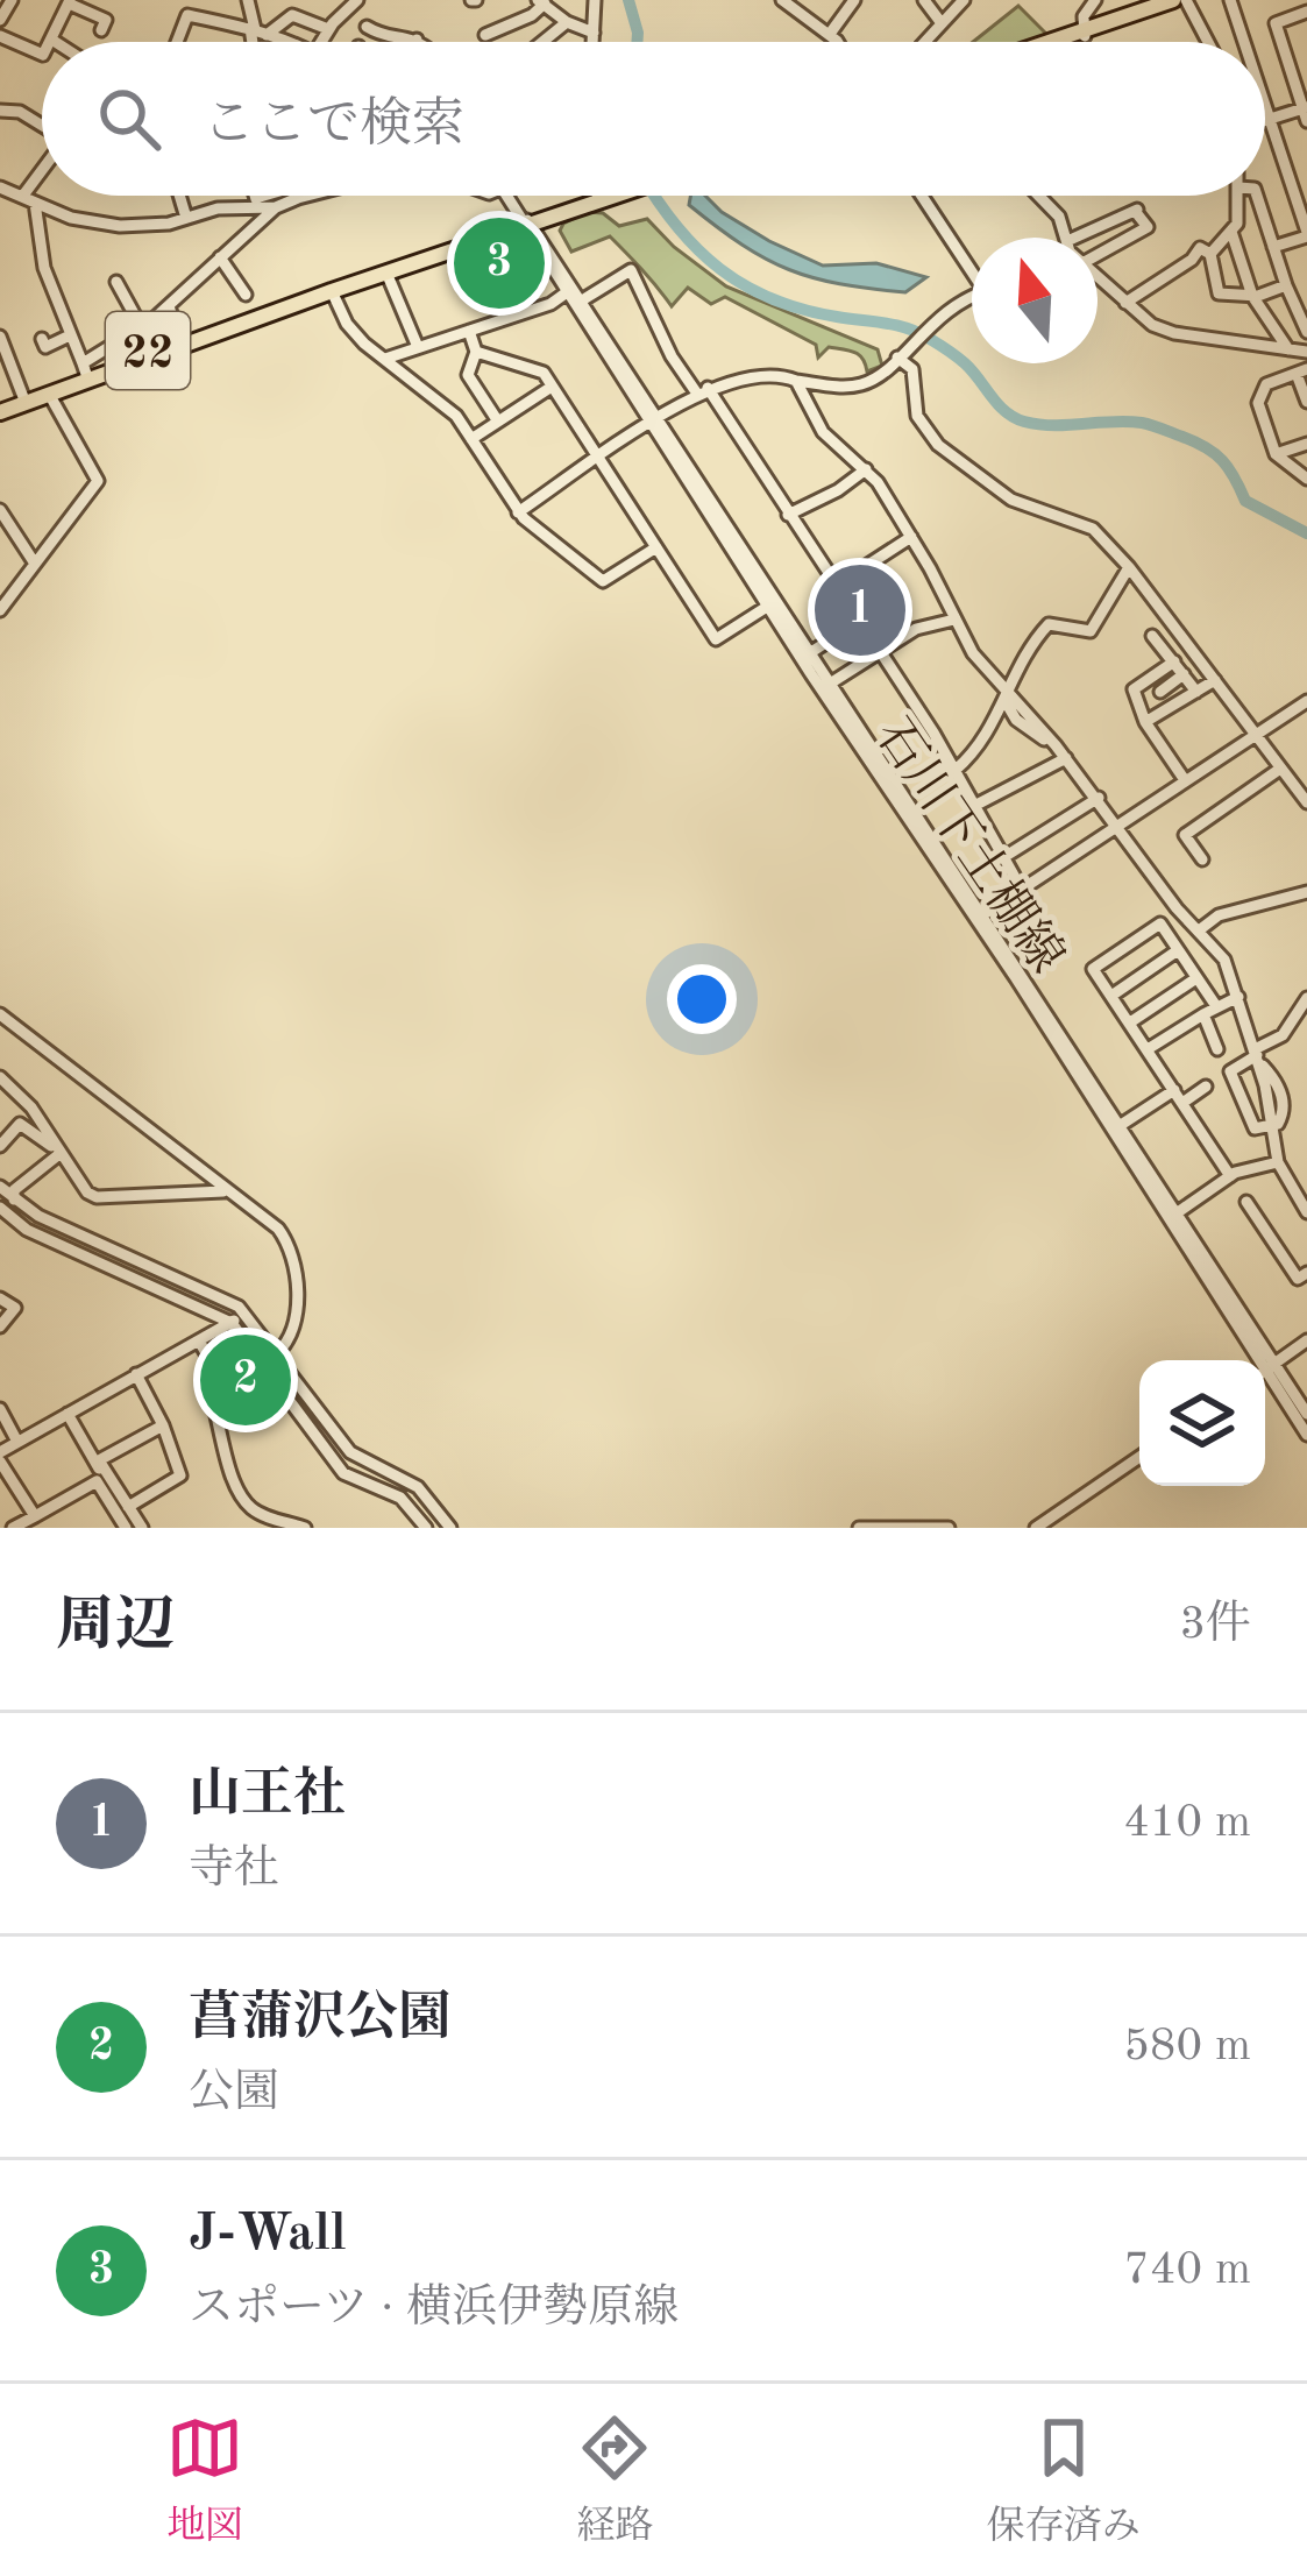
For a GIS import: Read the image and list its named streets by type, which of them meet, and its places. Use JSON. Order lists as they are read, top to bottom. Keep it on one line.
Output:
{"streets":{"main road":["22"],"street":["石川下土棚線"]},"crossings":[["22","石川下土棚線"]],"north":"top","page":{"search":"ここで検索","pins":["3","1","2"],"heading":["周辺","3件"],"list":[{"mark":"1","name":"山王社","note":"寺社","value":"410 m"},{"mark":"2","name":"菖蒲沢公園","note":"公園","value":"580 m"},{"mark":"3","name":"J-Wall","note":"スポーツ · 横浜伊勢原線","value":"740 m"}],"nav":["地図","経路","保存済み"]}}
